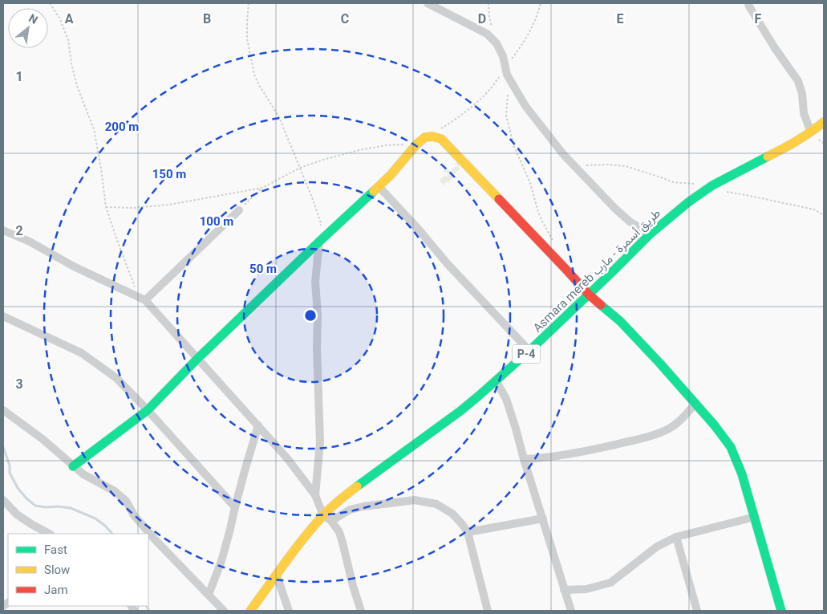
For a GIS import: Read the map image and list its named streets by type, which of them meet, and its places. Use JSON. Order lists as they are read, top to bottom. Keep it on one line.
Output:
{"streets":{"main road":["Asmara mereb طريق أسمرة - مارب","P-4"]},"legend":["Fast","Slow","Jam"],"north":"top right","grid":{"columns":["A","B","C","D","E","F"],"rows":["1","2","3"]},"rings":["200 m","150 m","100 m","50 m"]}
